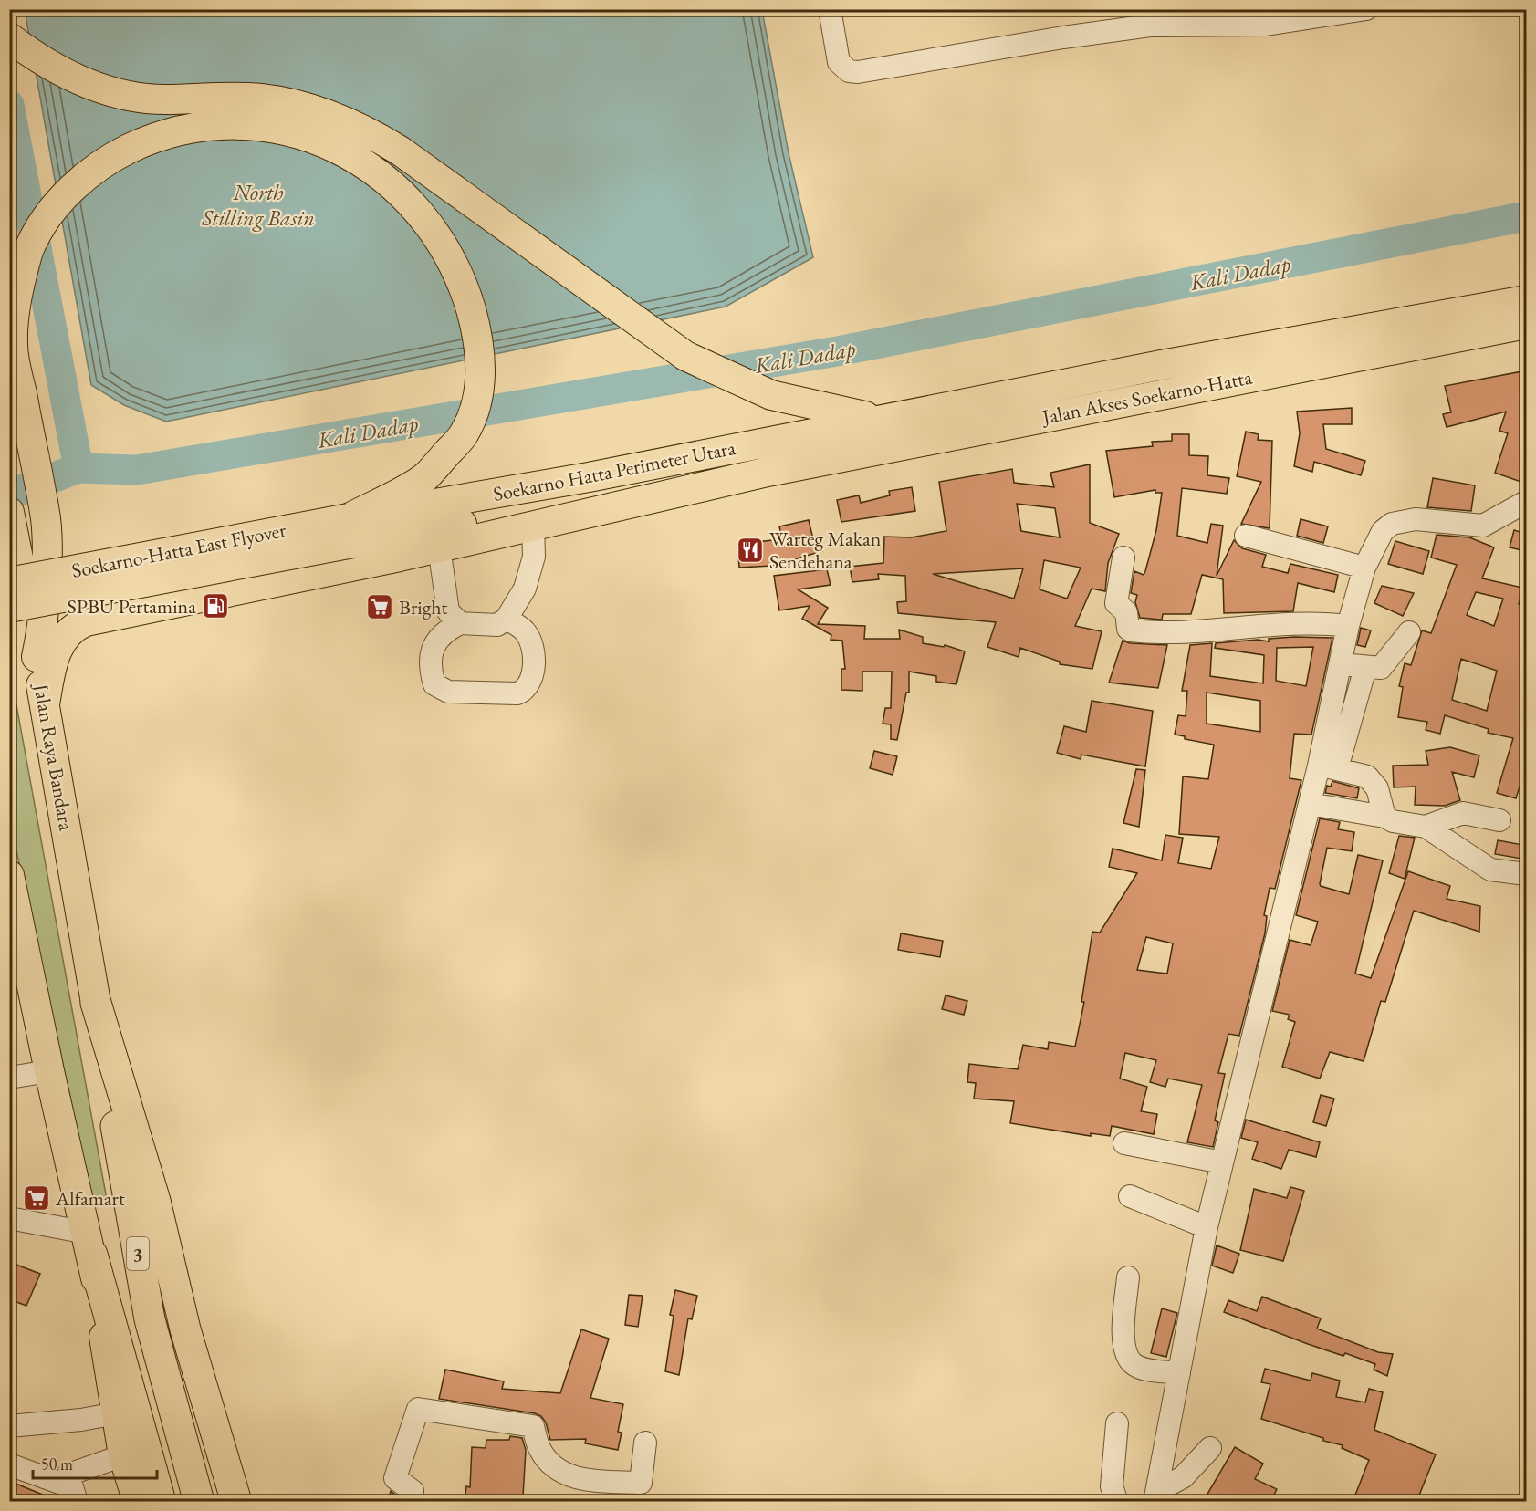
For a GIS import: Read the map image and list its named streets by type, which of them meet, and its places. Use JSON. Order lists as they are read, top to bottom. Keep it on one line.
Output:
{"streets":{"highway":["3"],"main road":["Jalan Akses Soekarno-Hatta","Soekarno Hatta Perimeter Utara","Soekarno-Hatta East Flyover","Jalan Raya Bandara"]},"crossings":[["Jalan Akses Soekarno-Hatta","Soekarno Hatta Perimeter Utara"],["Soekarno Hatta Perimeter Utara","Soekarno-Hatta East Flyover"],["Jalan Raya Bandara","3"]],"water":["North Stilling Basin","Kali Dadap"],"places":{"restaurant":["Warteg Makan Sendehana"],"fuel station":["SPBU Pertamina"],"supermarket":["Bright","Alfamart"]},"scale_bar":"50 m"}
